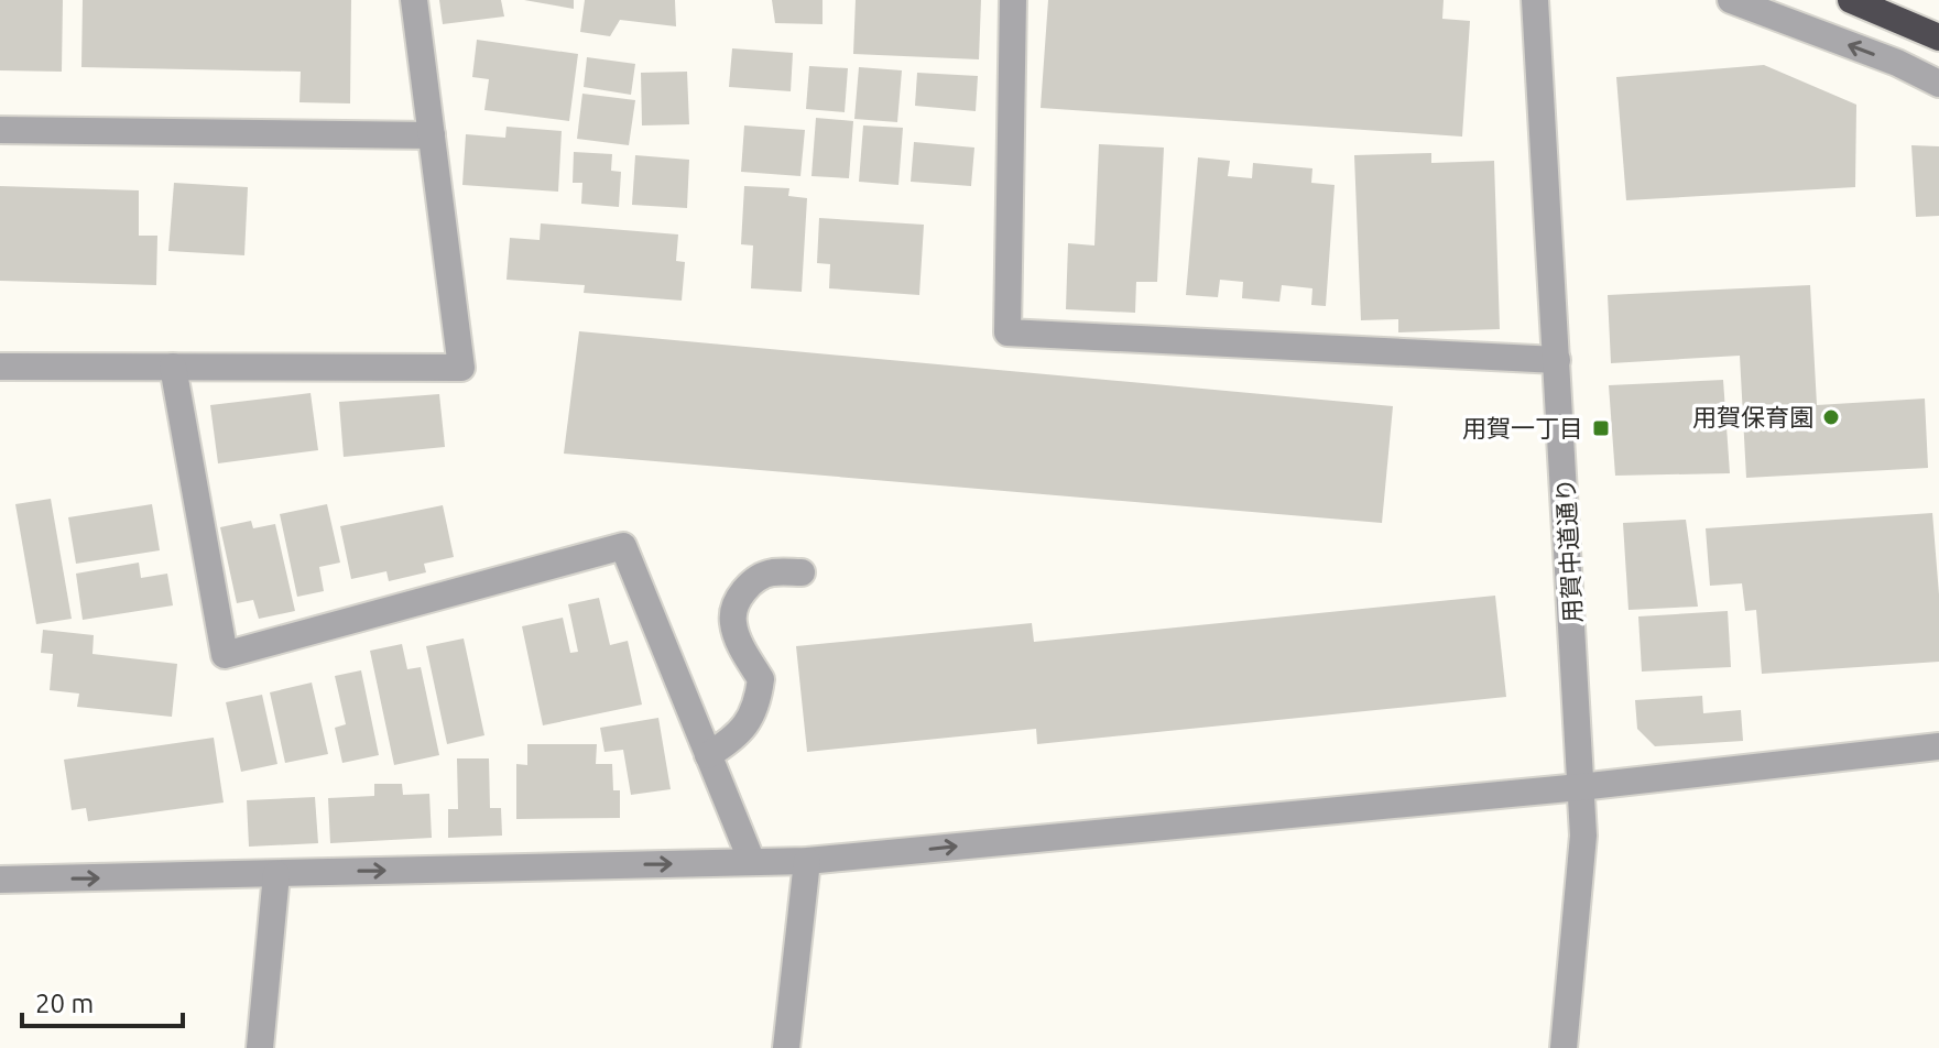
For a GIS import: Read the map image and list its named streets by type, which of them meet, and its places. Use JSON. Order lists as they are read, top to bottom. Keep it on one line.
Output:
{"streets":{"street":["用賀中道通り"]},"places":{"other":["用賀保育園"],"transit":["用賀一丁目"]},"scale_bar":"20 m"}
